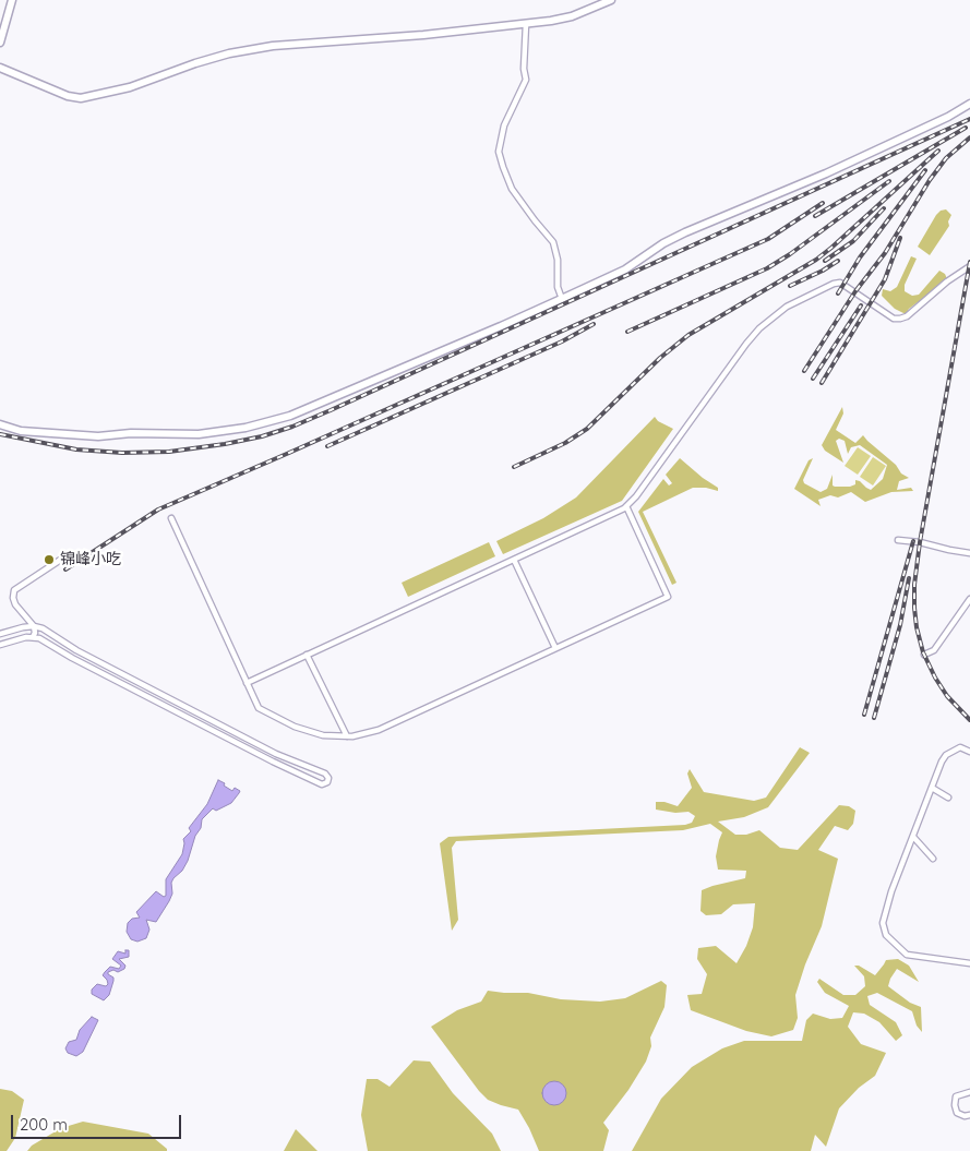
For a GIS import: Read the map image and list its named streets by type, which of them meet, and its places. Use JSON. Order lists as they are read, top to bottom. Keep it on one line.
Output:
{"places":["锦峰小吃"],"scale_bar":"200 m"}
